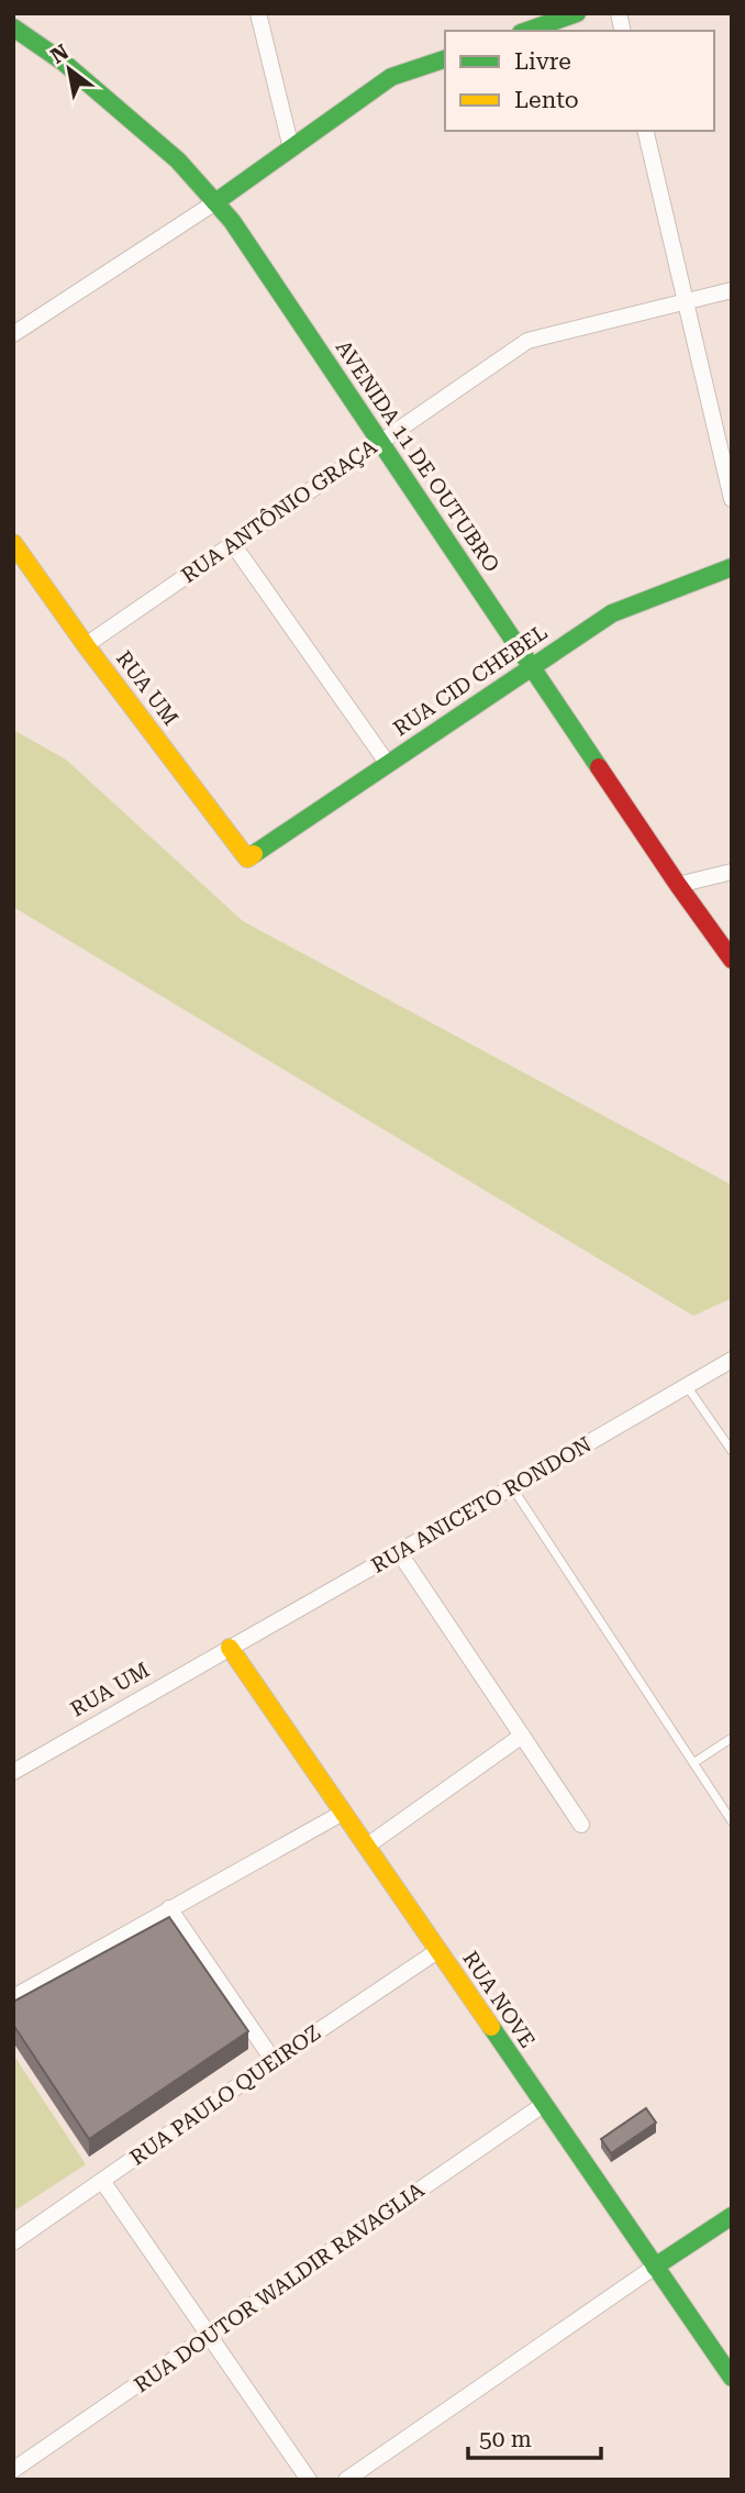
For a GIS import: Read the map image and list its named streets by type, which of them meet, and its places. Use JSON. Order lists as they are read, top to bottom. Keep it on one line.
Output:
{"streets":{"street":["AVENIDA 11 DE OUTUBRO","RUA ANTÔNIO GRAÇA","RUA CID CHEBEL","RUA UM","RUA ANICETO RONDON","RUA NOVE","RUA PAULO QUEIROZ","RUA DOUTOR WALDIR RAVAGLIA"]},"crossings":[["AVENIDA 11 DE OUTUBRO","RUA ANTÔNIO GRAÇA"],["AVENIDA 11 DE OUTUBRO","RUA CID CHEBEL"],["RUA ANTÔNIO GRAÇA","RUA UM"],["RUA CID CHEBEL","RUA UM"],["RUA UM","RUA ANICETO RONDON"],["RUA UM","RUA NOVE"],["RUA ANICETO RONDON","RUA NOVE"],["RUA NOVE","RUA PAULO QUEIROZ"],["RUA NOVE","RUA DOUTOR WALDIR RAVAGLIA"]],"legend":["Livre","Lento"],"scale_bar":"50 m","north":"top left"}
